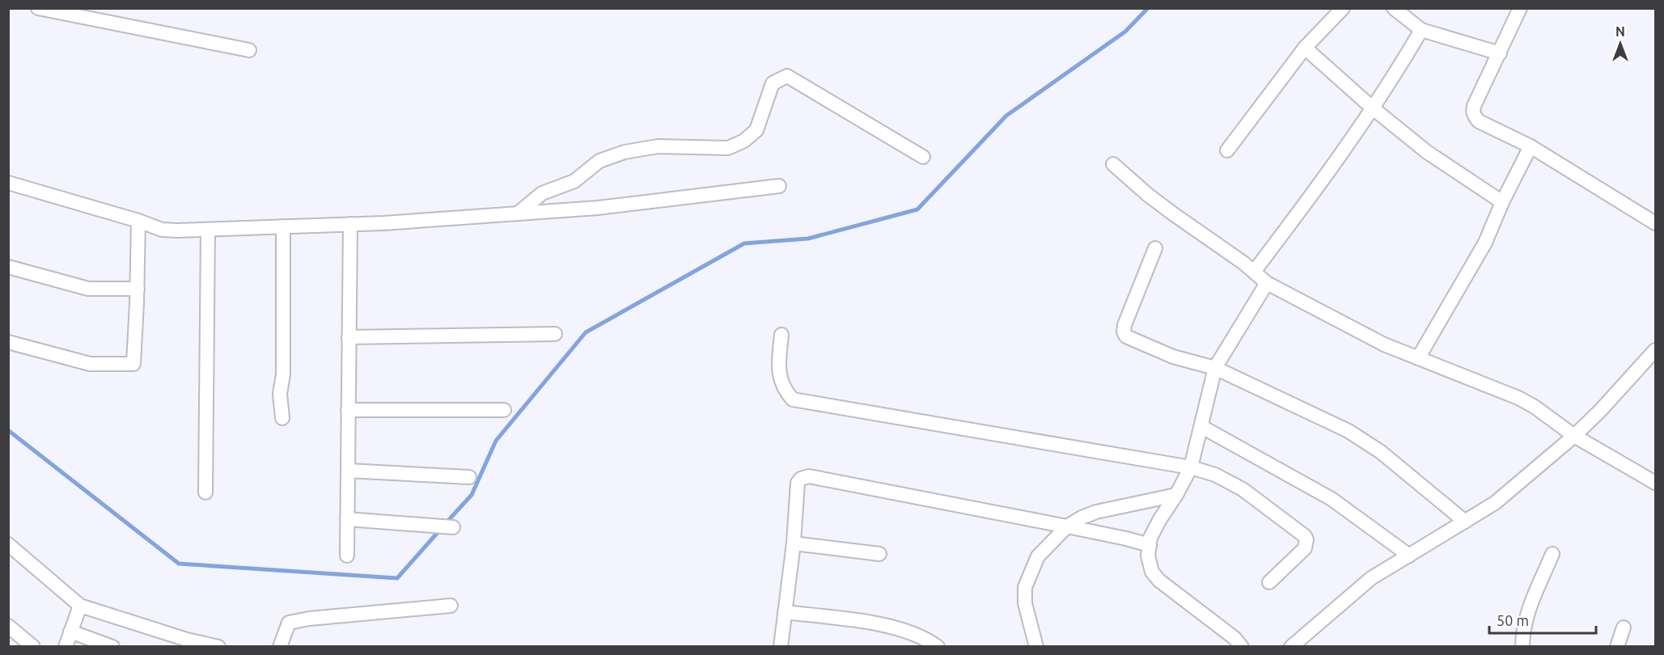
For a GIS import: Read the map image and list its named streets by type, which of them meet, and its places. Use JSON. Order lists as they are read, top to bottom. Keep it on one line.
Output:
{"scale_bar":"50 m","north":"top"}
